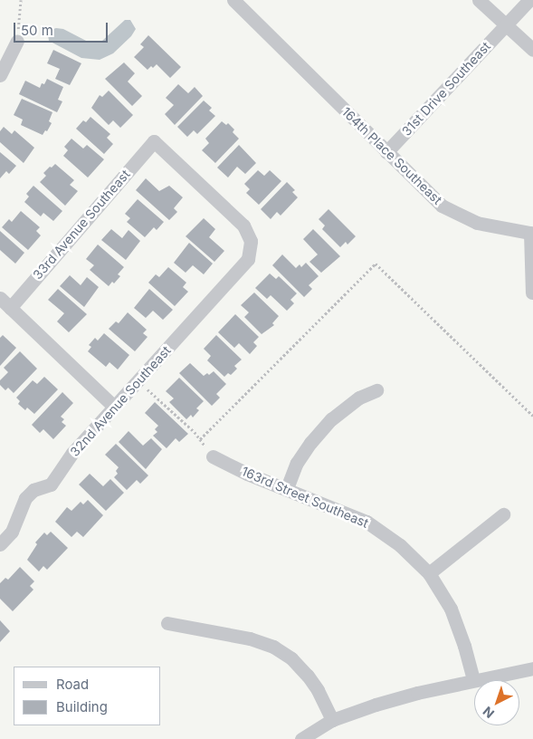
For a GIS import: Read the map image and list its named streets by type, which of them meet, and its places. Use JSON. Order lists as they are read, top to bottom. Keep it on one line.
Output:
{"streets":{"street":["31st Drive Southeast","164th Place Southeast","33rd Avenue Southeast","32nd Avenue Southeast","163rd Street Southeast"]},"crossings":[["31st Drive Southeast","164th Place Southeast"],["33rd Avenue Southeast","32nd Avenue Southeast"]],"legend":["Road","Building"],"scale_bar":"50 m","north":"bottom left"}
